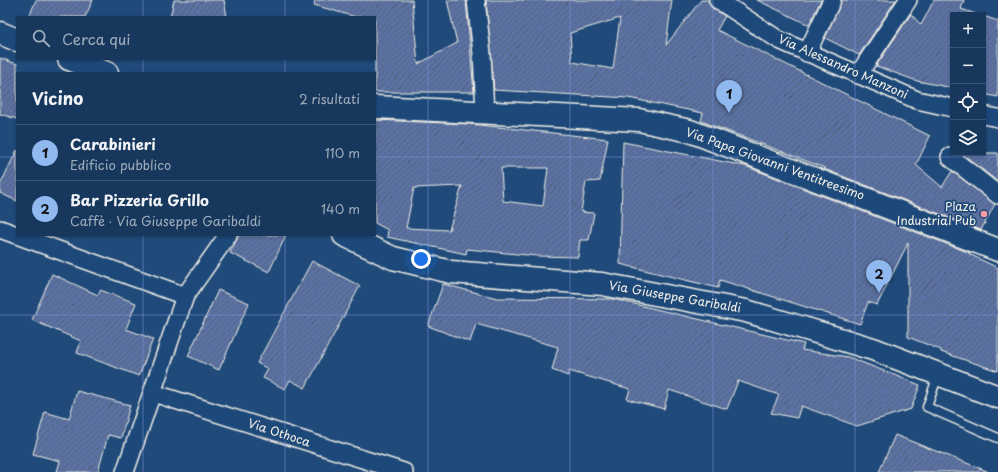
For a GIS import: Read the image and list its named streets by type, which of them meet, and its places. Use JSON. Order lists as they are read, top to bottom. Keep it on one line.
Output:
{"streets":{"main road":["Via Papa Giovanni Ventitreesimo","Via Giuseppe Garibaldi"],"street":["Via Alessandro Manzoni","Via Othoca"]},"places":["Plaza Industrial Pub"],"page":{"map_buttons":["+","−"],"search":"Cerca qui","heading":["Vicino","2 risultati"],"pins":["1","2"],"list":[{"mark":"1","name":"Carabinieri","note":"Edificio pubblico","value":"110 m"},{"mark":"2","name":"Bar Pizzeria Grillo","note":"Caffè · Via Giuseppe Garibaldi","value":"140 m"}]}}
